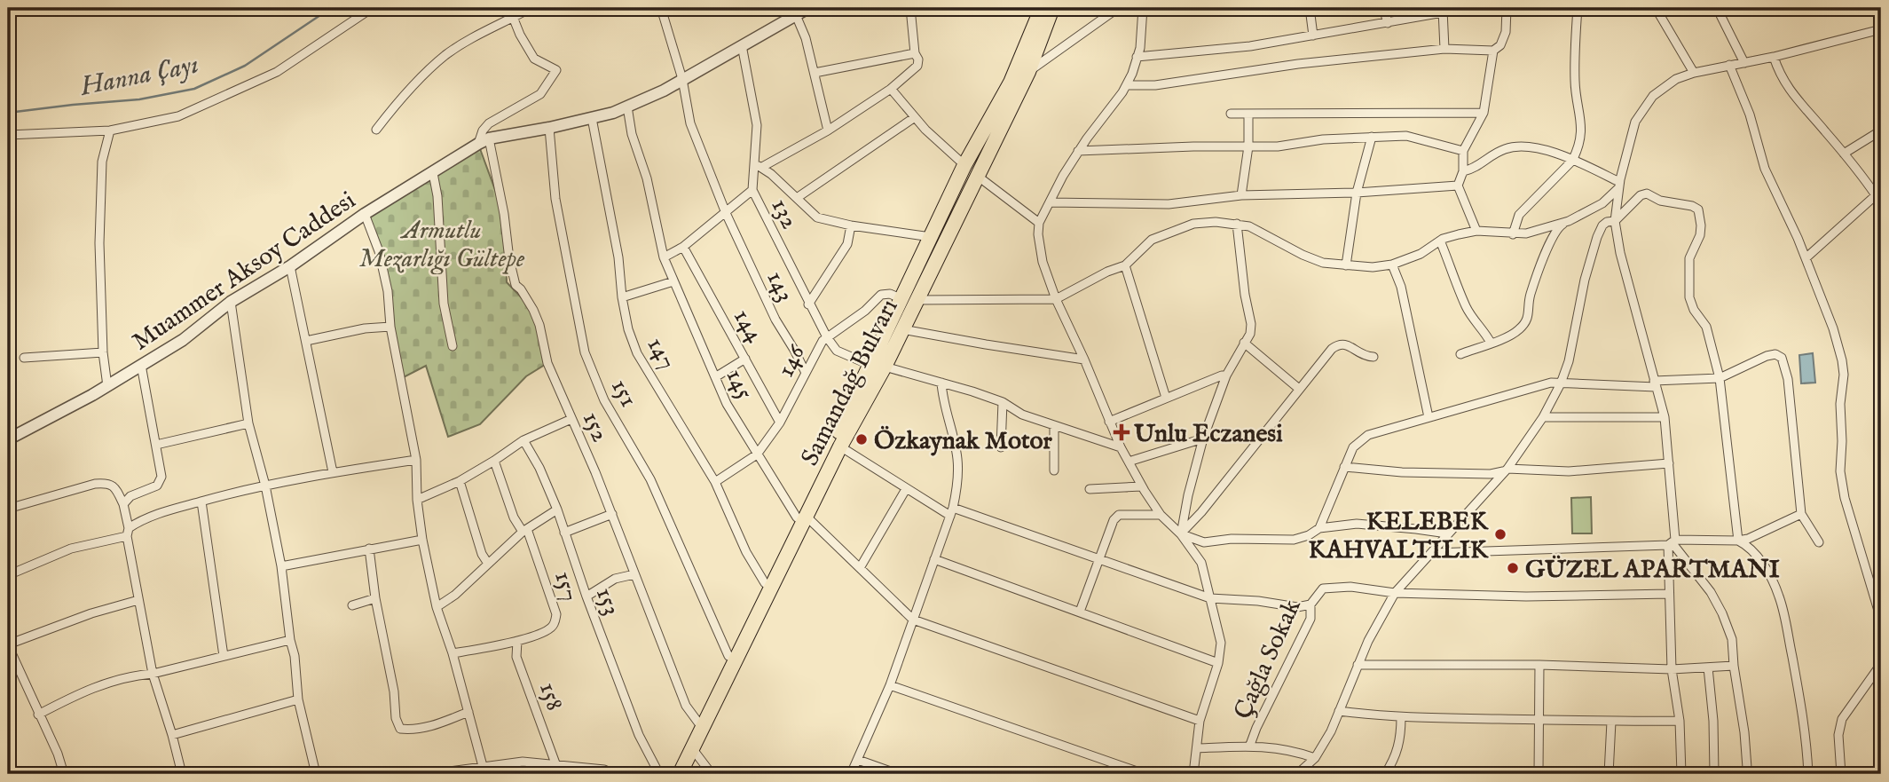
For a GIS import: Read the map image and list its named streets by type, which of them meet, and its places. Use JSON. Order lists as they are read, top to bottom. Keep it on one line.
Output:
{"streets":{"highway":["Samandağ Bulvarı"],"street":["132","Muammer Aksoy Caddesi","143","144","147","146","145","151","152","157","153","Çağla Sokak","158"]},"crossings":[["132","Muammer Aksoy Caddesi"],["132","146"],["132","Samandağ Bulvarı"],["Muammer Aksoy Caddesi","143"],["Muammer Aksoy Caddesi","147"],["Muammer Aksoy Caddesi","145"],["Muammer Aksoy Caddesi","151"],["Muammer Aksoy Caddesi","152"],["143","146"],["144","146"],["147","146"],["147","Samandağ Bulvarı"],["146","145"],["Samandağ Bulvarı","145"],["Samandağ Bulvarı","151"],["Samandağ Bulvarı","152"],["157","158"]],"water":["Hanna Çayı"],"parks":["Armutlu Mezarlığı Gültepe"],"places":{"health":["Unlu Eczanesi"],"other":["Özkaynak Motor","KELEBEK KAHVALTILIK","GÜZEL APARTMANI"]}}
